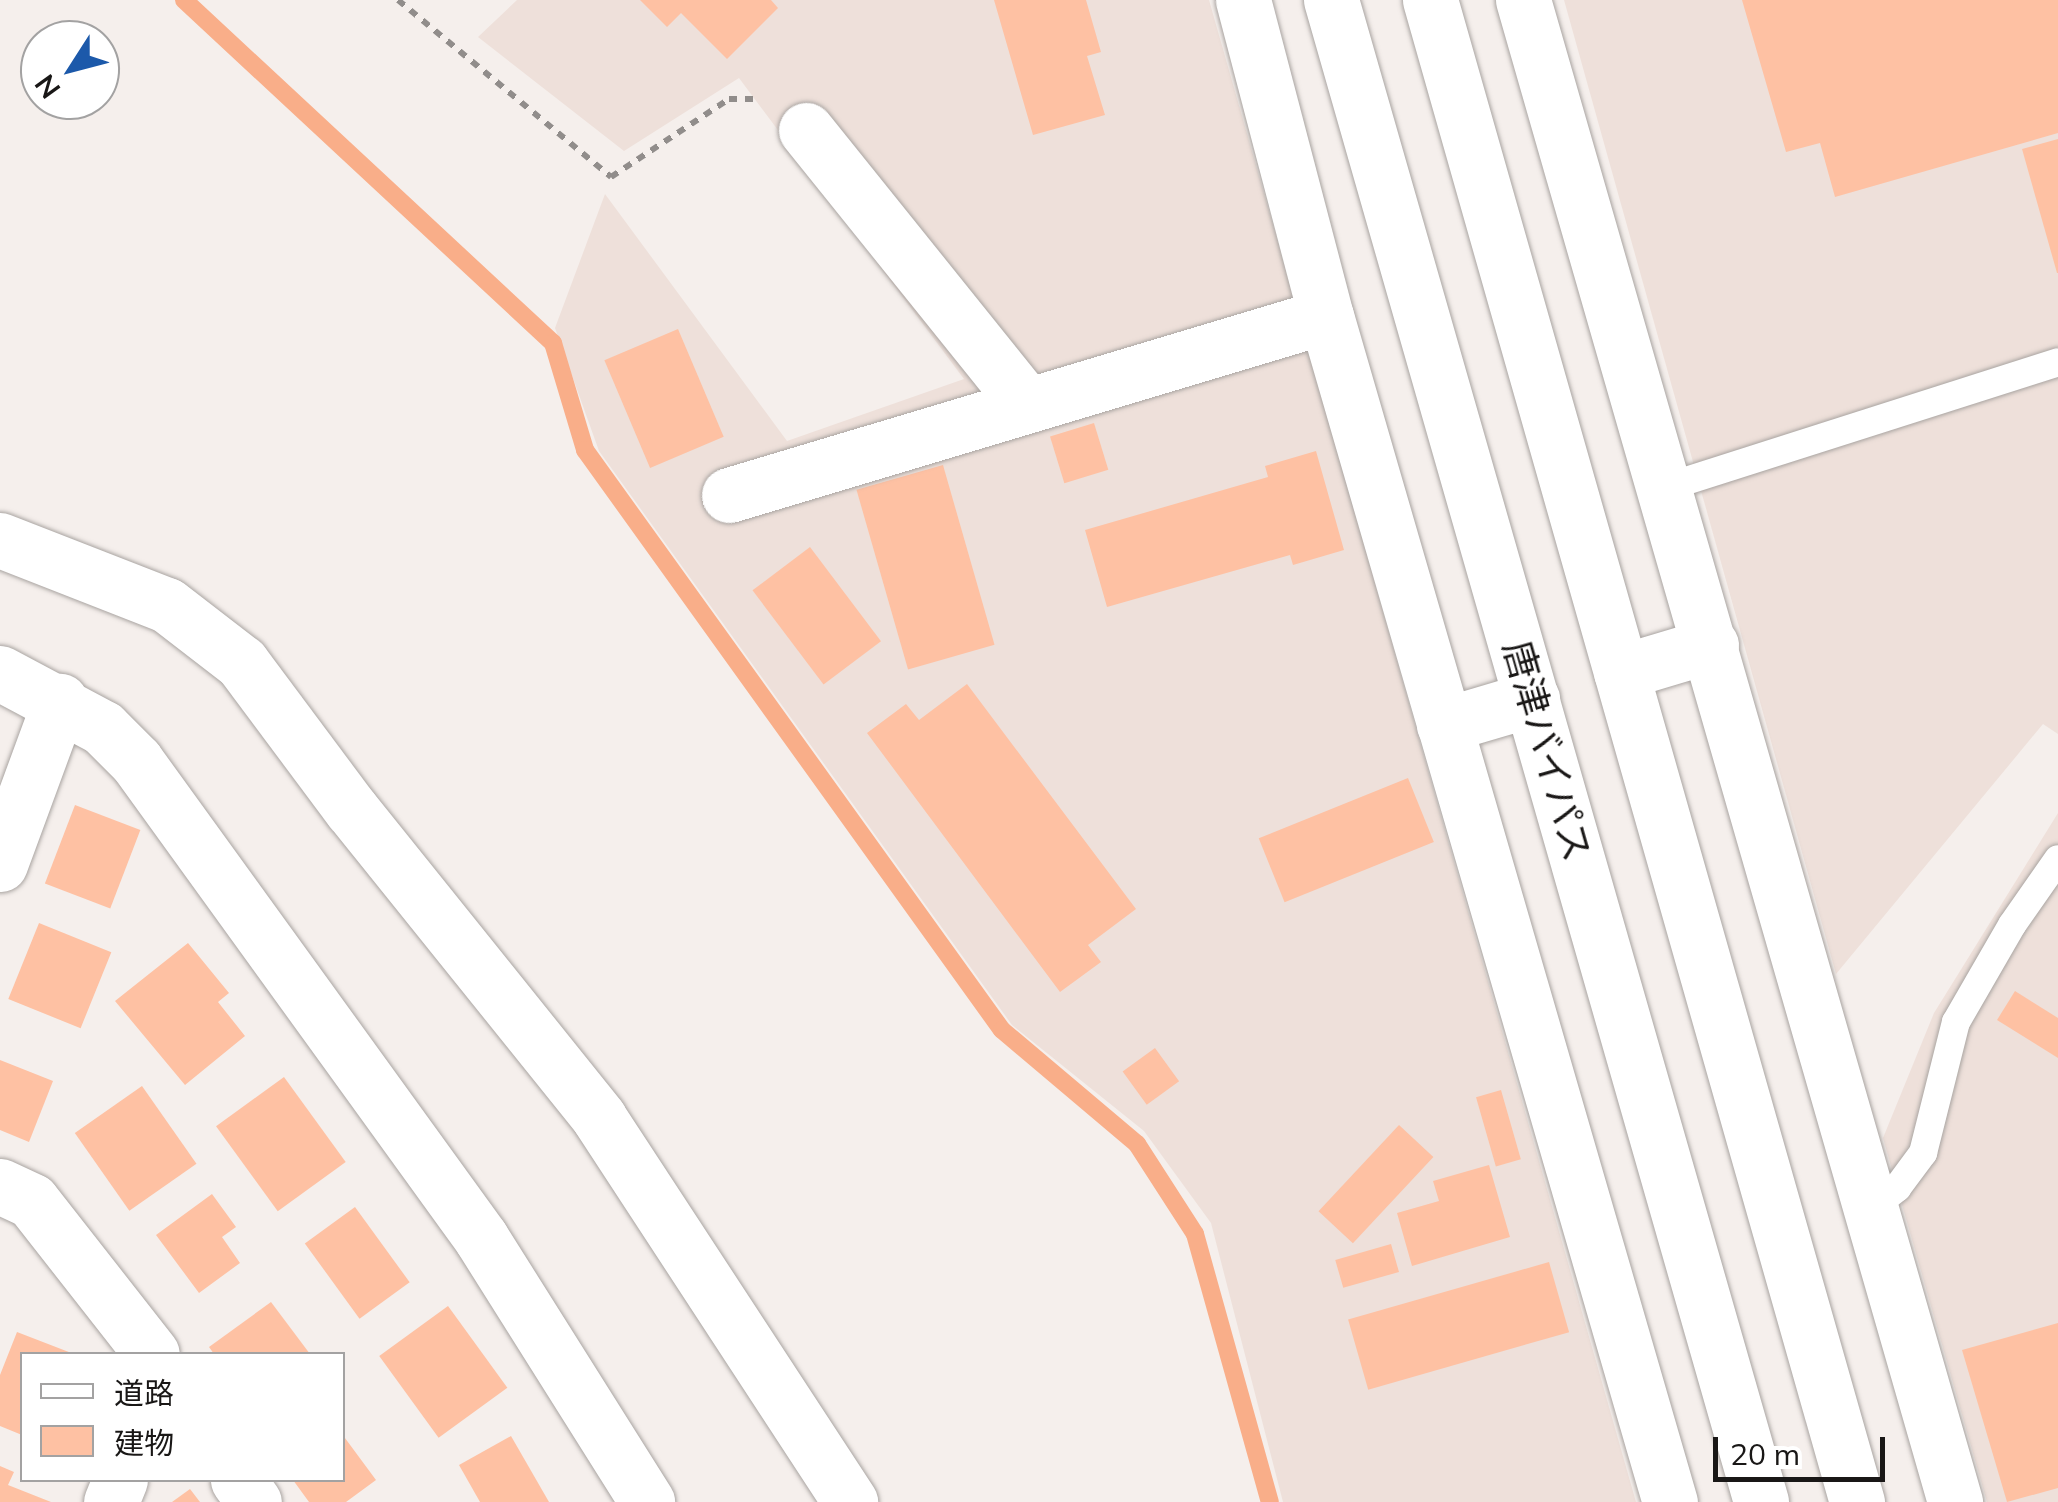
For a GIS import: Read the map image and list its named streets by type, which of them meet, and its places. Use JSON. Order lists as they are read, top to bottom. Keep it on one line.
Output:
{"streets":{"main road":["唐津バイパス"]},"legend":["道路","建物"],"scale_bar":"20 m","north":"bottom left"}
